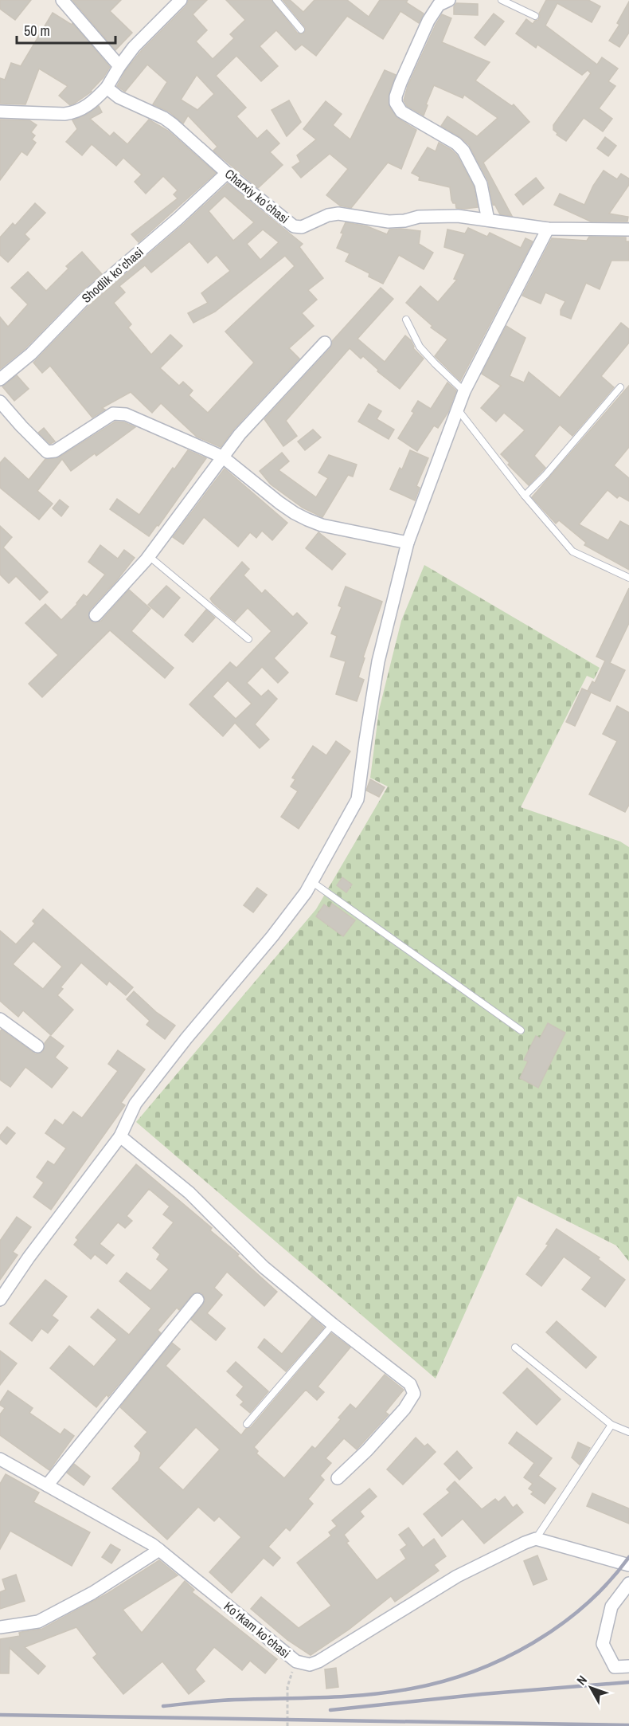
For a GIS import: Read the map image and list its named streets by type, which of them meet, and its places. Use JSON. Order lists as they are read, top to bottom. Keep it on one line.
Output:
{"streets":{"street":["Charxiy koʻchasi","Shodlik koʻchasi","Koʻrkam koʻchasi"]},"crossings":[["Charxiy koʻchasi","Shodlik koʻchasi"]],"scale_bar":"50 m","north":"top left"}
